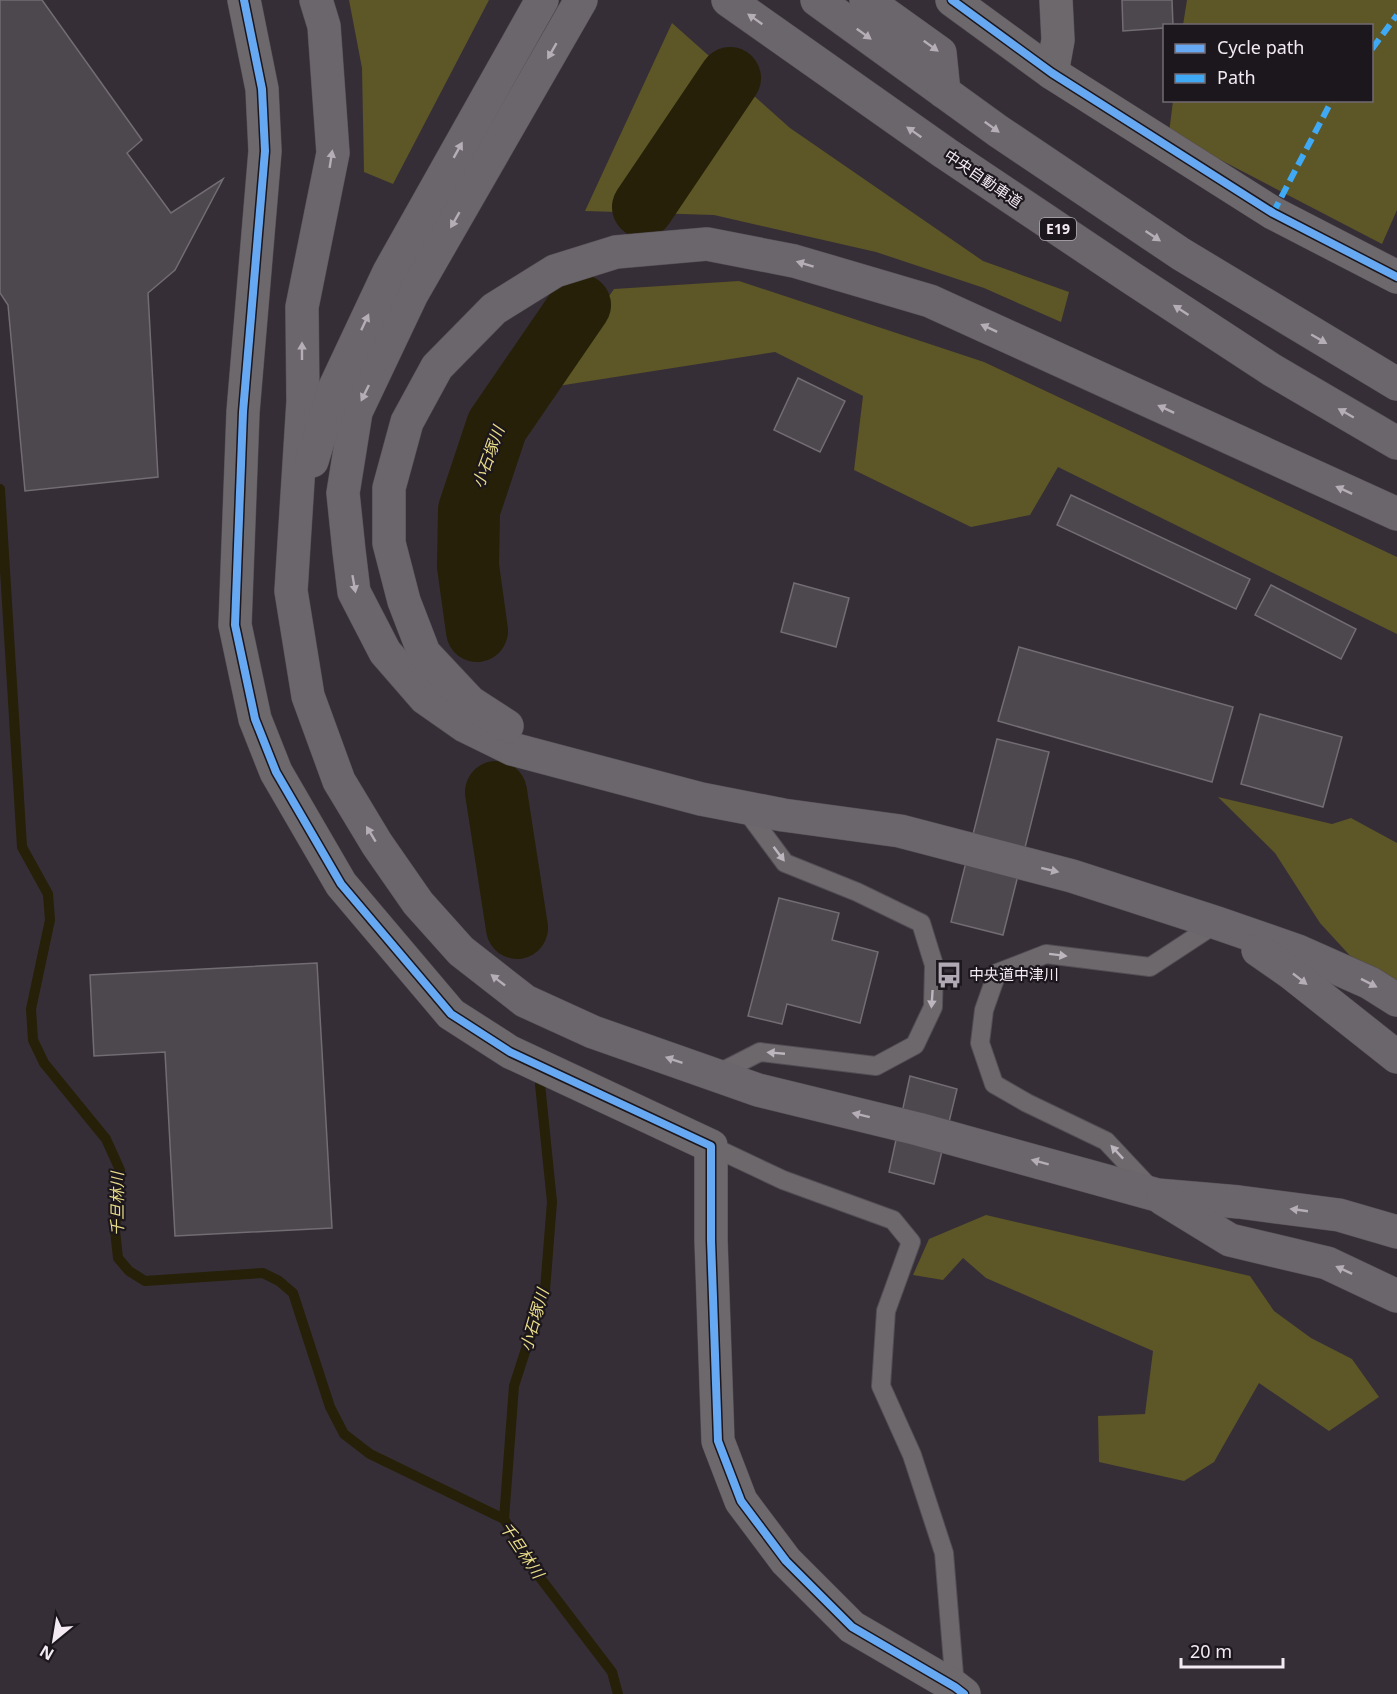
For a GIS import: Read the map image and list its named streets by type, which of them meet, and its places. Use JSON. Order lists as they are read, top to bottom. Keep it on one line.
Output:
{"streets":{"highway":["中央自動車道","E19"]},"water":["小石塚川","千旦林川"],"places":{"bus stop":["中央道中津川"]},"legend":["Cycle path","Path"],"scale_bar":"20 m","north":"bottom left"}
